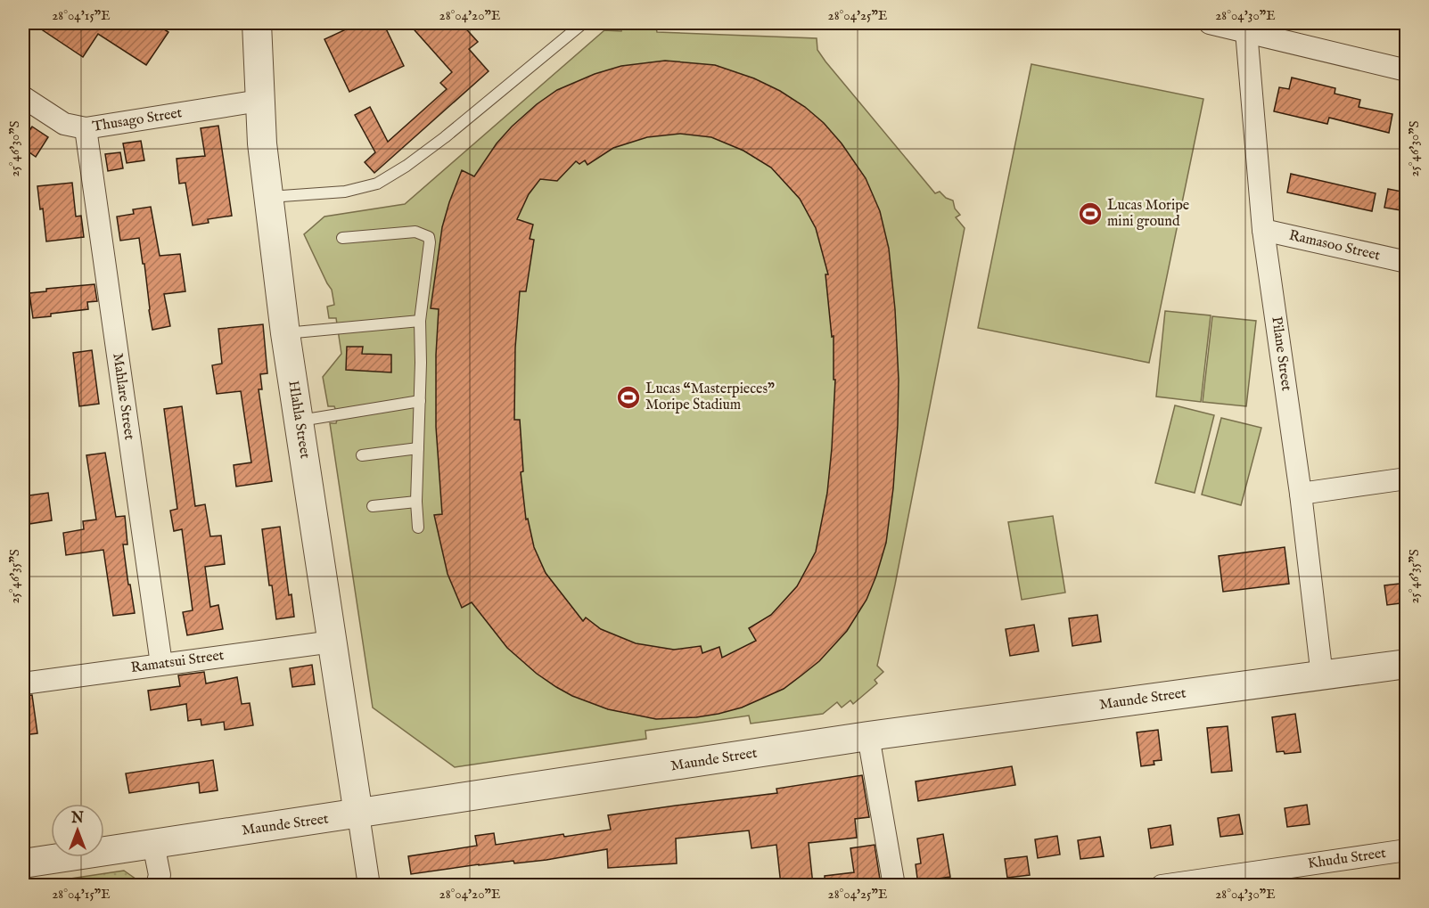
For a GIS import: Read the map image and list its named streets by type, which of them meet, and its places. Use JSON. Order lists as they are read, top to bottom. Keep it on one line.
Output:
{"streets":{"street":["Thusago Street","Ramasoo Street","Pilane Street","Mahlare Street","Hlahla Street","Ramatsui Street","Maunde Street","Khudu Street"]},"crossings":[["Thusago Street","Mahlare Street"],["Thusago Street","Hlahla Street"],["Ramasoo Street","Pilane Street"],["Pilane Street","Maunde Street"],["Mahlare Street","Ramatsui Street"],["Hlahla Street","Ramatsui Street"],["Hlahla Street","Maunde Street"]],"places":{"sports":["Lucas Moripe mini ground","Lucas “Masterpieces” Moripe Stadium"]},"north":"top","coordinates":["28°04'15\"E","28°04'20\"E","28°04'25\"E","28°04'30\"E","25°46'30\"S","25°46'35\"S"]}
